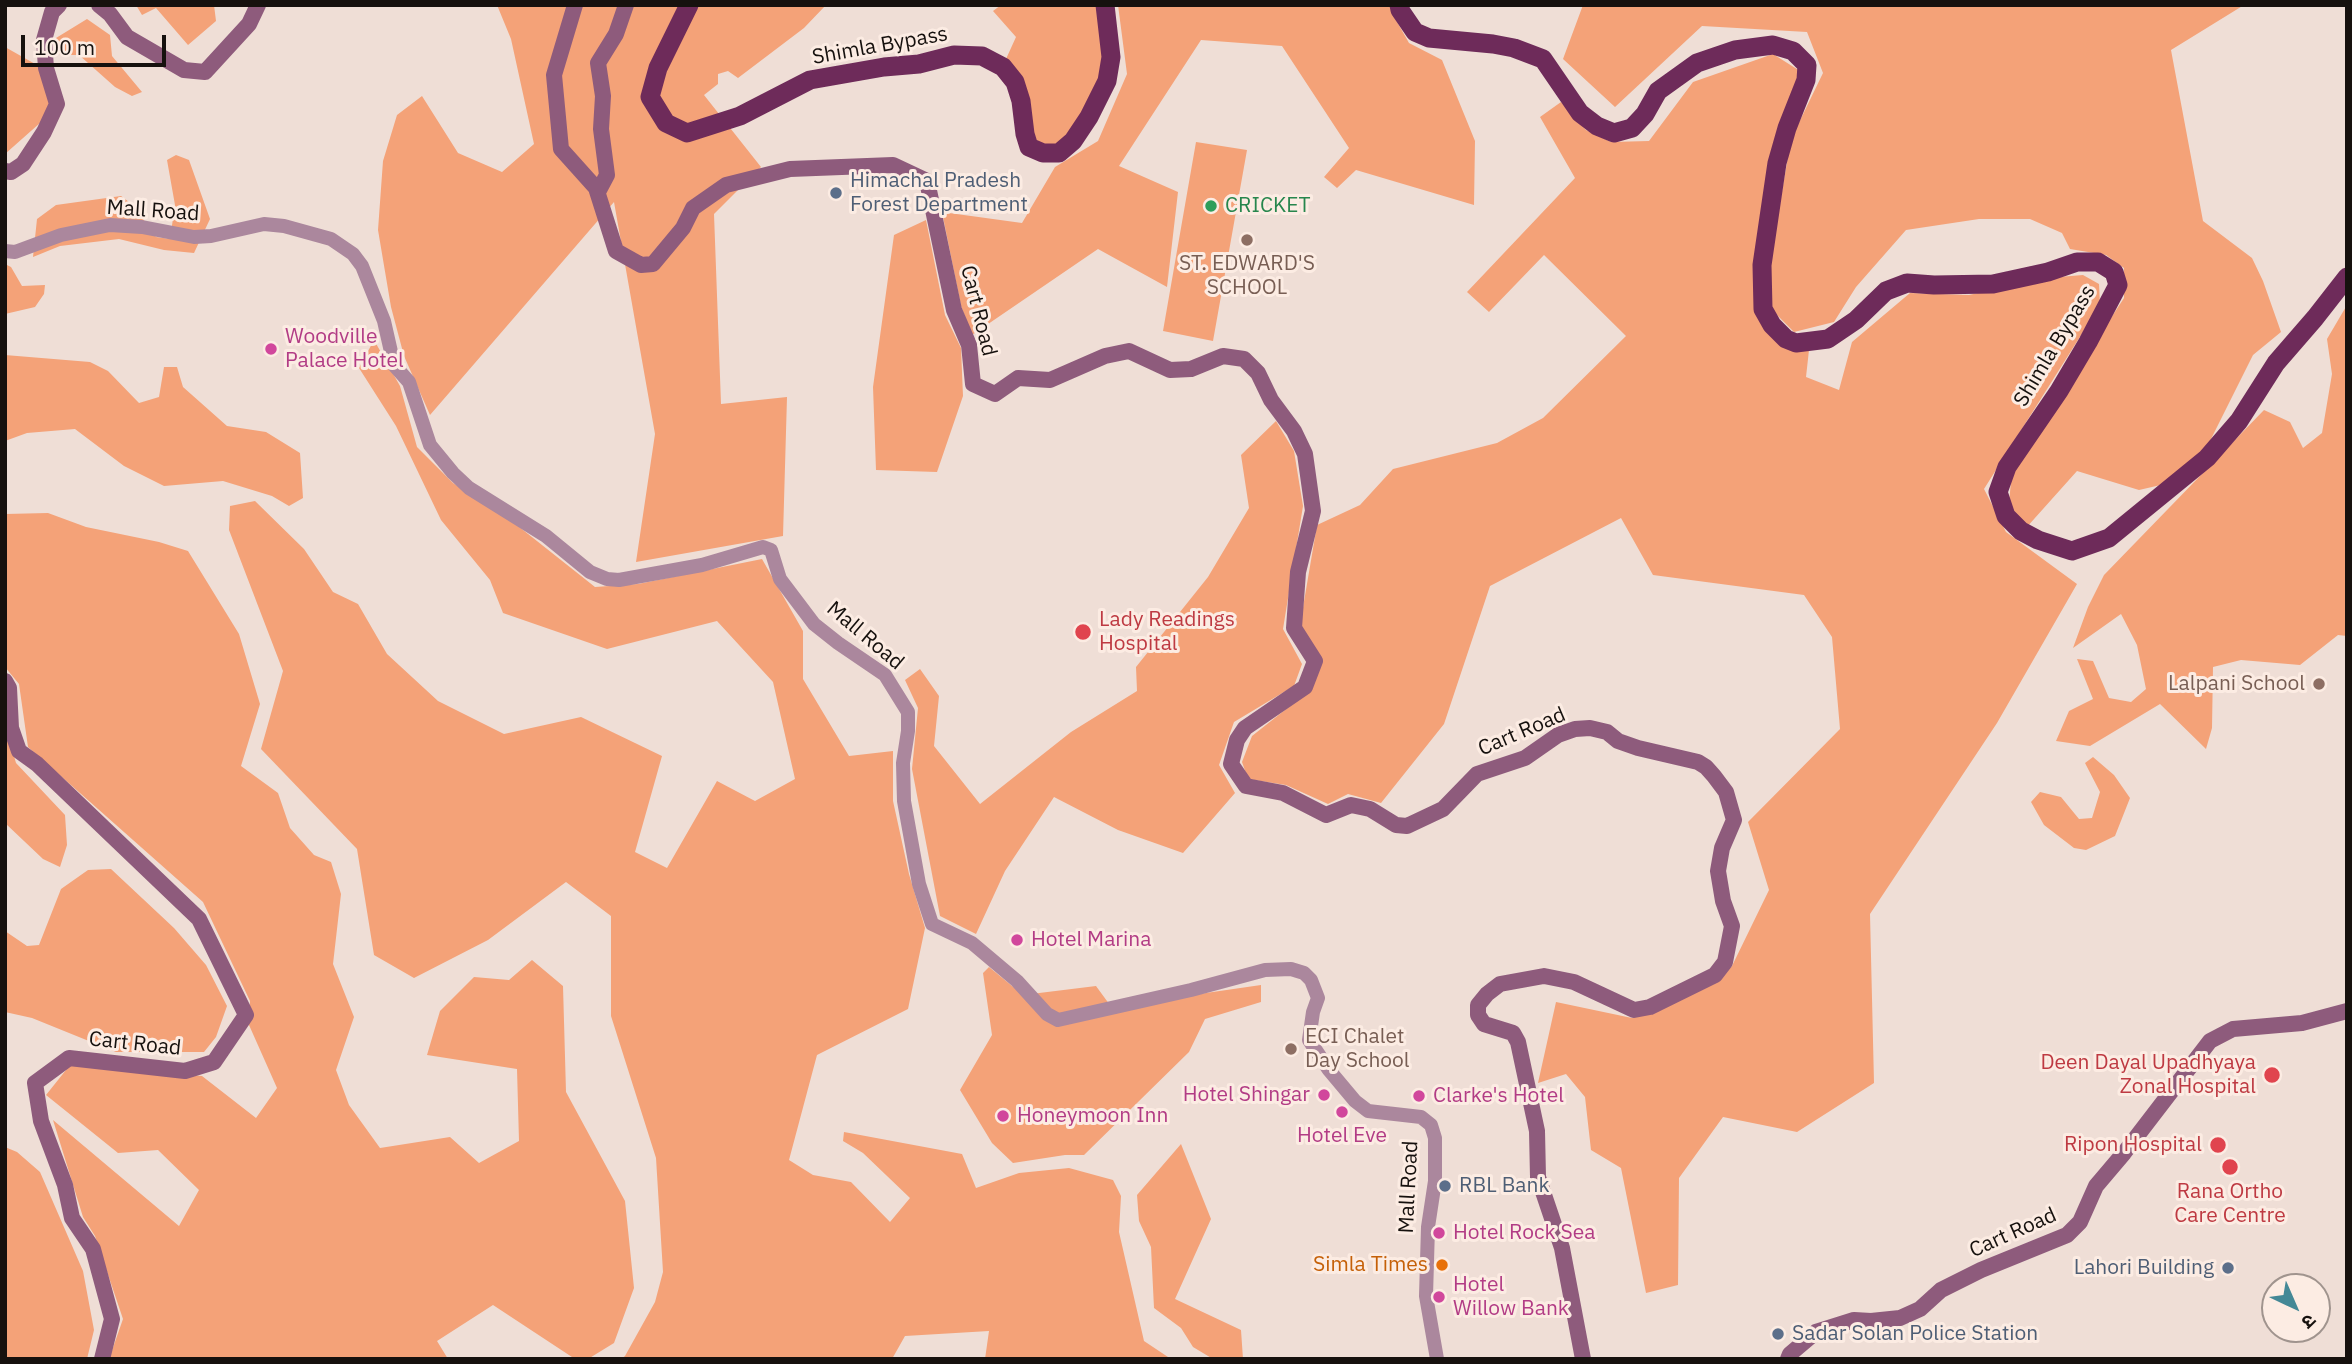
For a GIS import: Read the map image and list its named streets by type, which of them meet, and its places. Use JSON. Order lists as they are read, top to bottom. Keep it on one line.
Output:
{"streets":{"highway":["Shimla Bypass"],"main road":["Cart Road"],"street":["Mall Road"]},"places":["Himachal Pradesh Forest Department","CRICKET","ST. EDWARD'S SCHOOL","Woodville Palace Hotel","Lady Readings Hospital","Lalpani School","Hotel Marina","ECI Chalet Day School","Deen Dayal Upadhyaya Zonal Hospital","Hotel Shingar","Clarke's Hotel","Hotel Eve","Honeymoon Inn","Ripon Hospital","Rana Ortho Care Centre","RBL Bank","Hotel Rock Sea","Simla Times","Lahori Building","Hotel Willow Bank","Sadar Solan Police Station"],"scale_bar":"100 m","north":"bottom right"}
